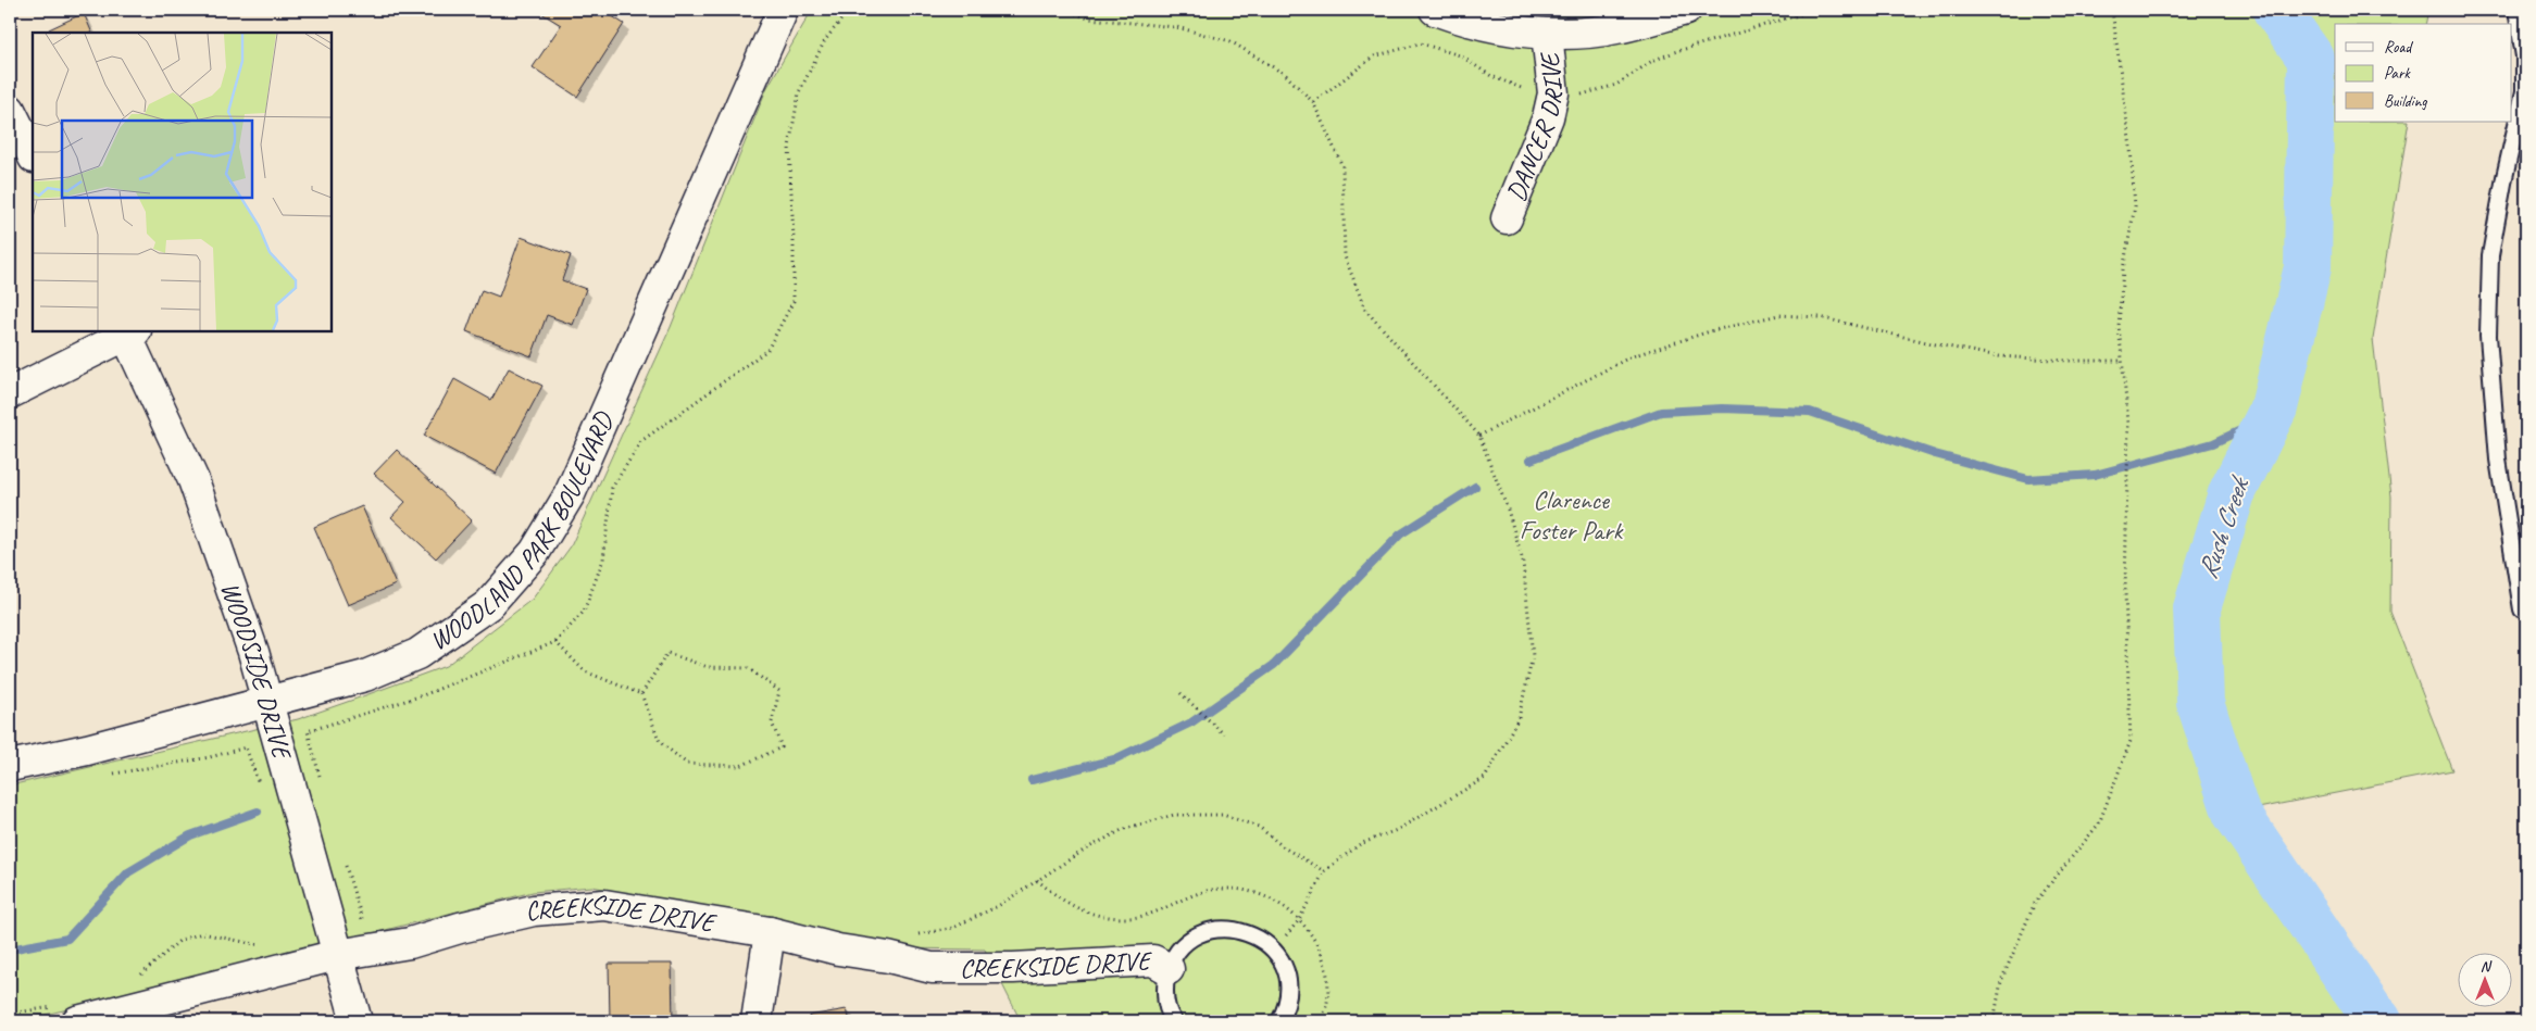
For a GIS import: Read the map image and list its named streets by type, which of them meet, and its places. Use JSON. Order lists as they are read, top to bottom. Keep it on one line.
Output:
{"streets":{"street":["DANCER DRIVE","WOODLAND PARK BOULEVARD","WOODSIDE DRIVE","CREEKSIDE DRIVE"]},"crossings":[["WOODLAND PARK BOULEVARD","WOODSIDE DRIVE"],["WOODSIDE DRIVE","CREEKSIDE DRIVE"]],"water":["Rush Creek"],"parks":["Clarence Foster Park"],"legend":["Road","Park","Building"],"north":"top"}
